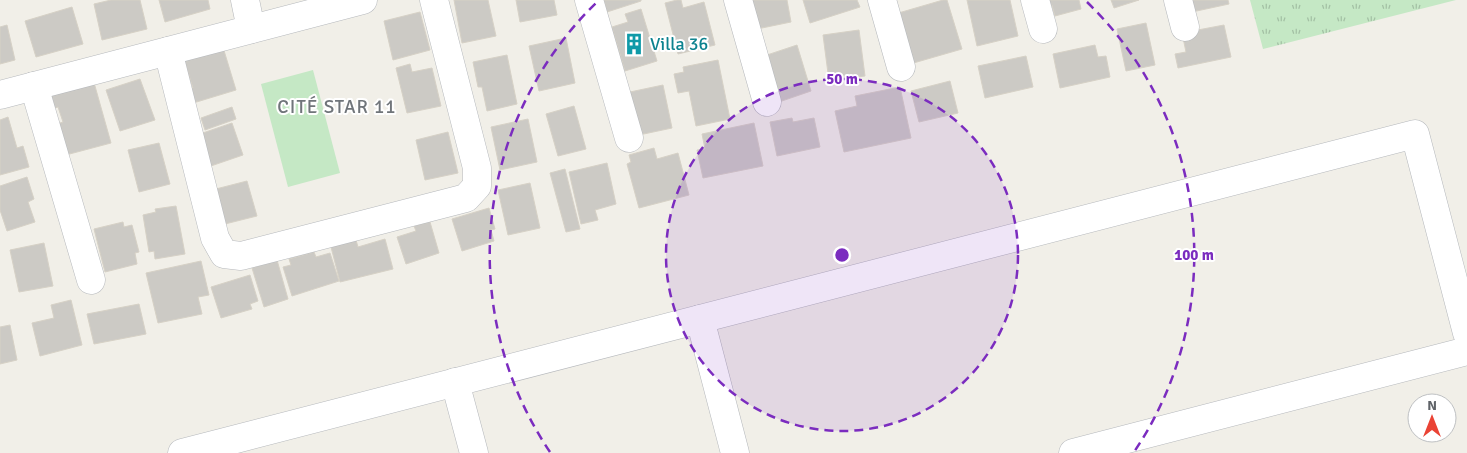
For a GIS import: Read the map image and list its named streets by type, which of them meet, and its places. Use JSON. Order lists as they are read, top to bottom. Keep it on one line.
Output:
{"districts":["CITÉ STAR 11"],"places":{"building":["Villa 36"]},"north":"top","rings":["50 m","100 m"]}
